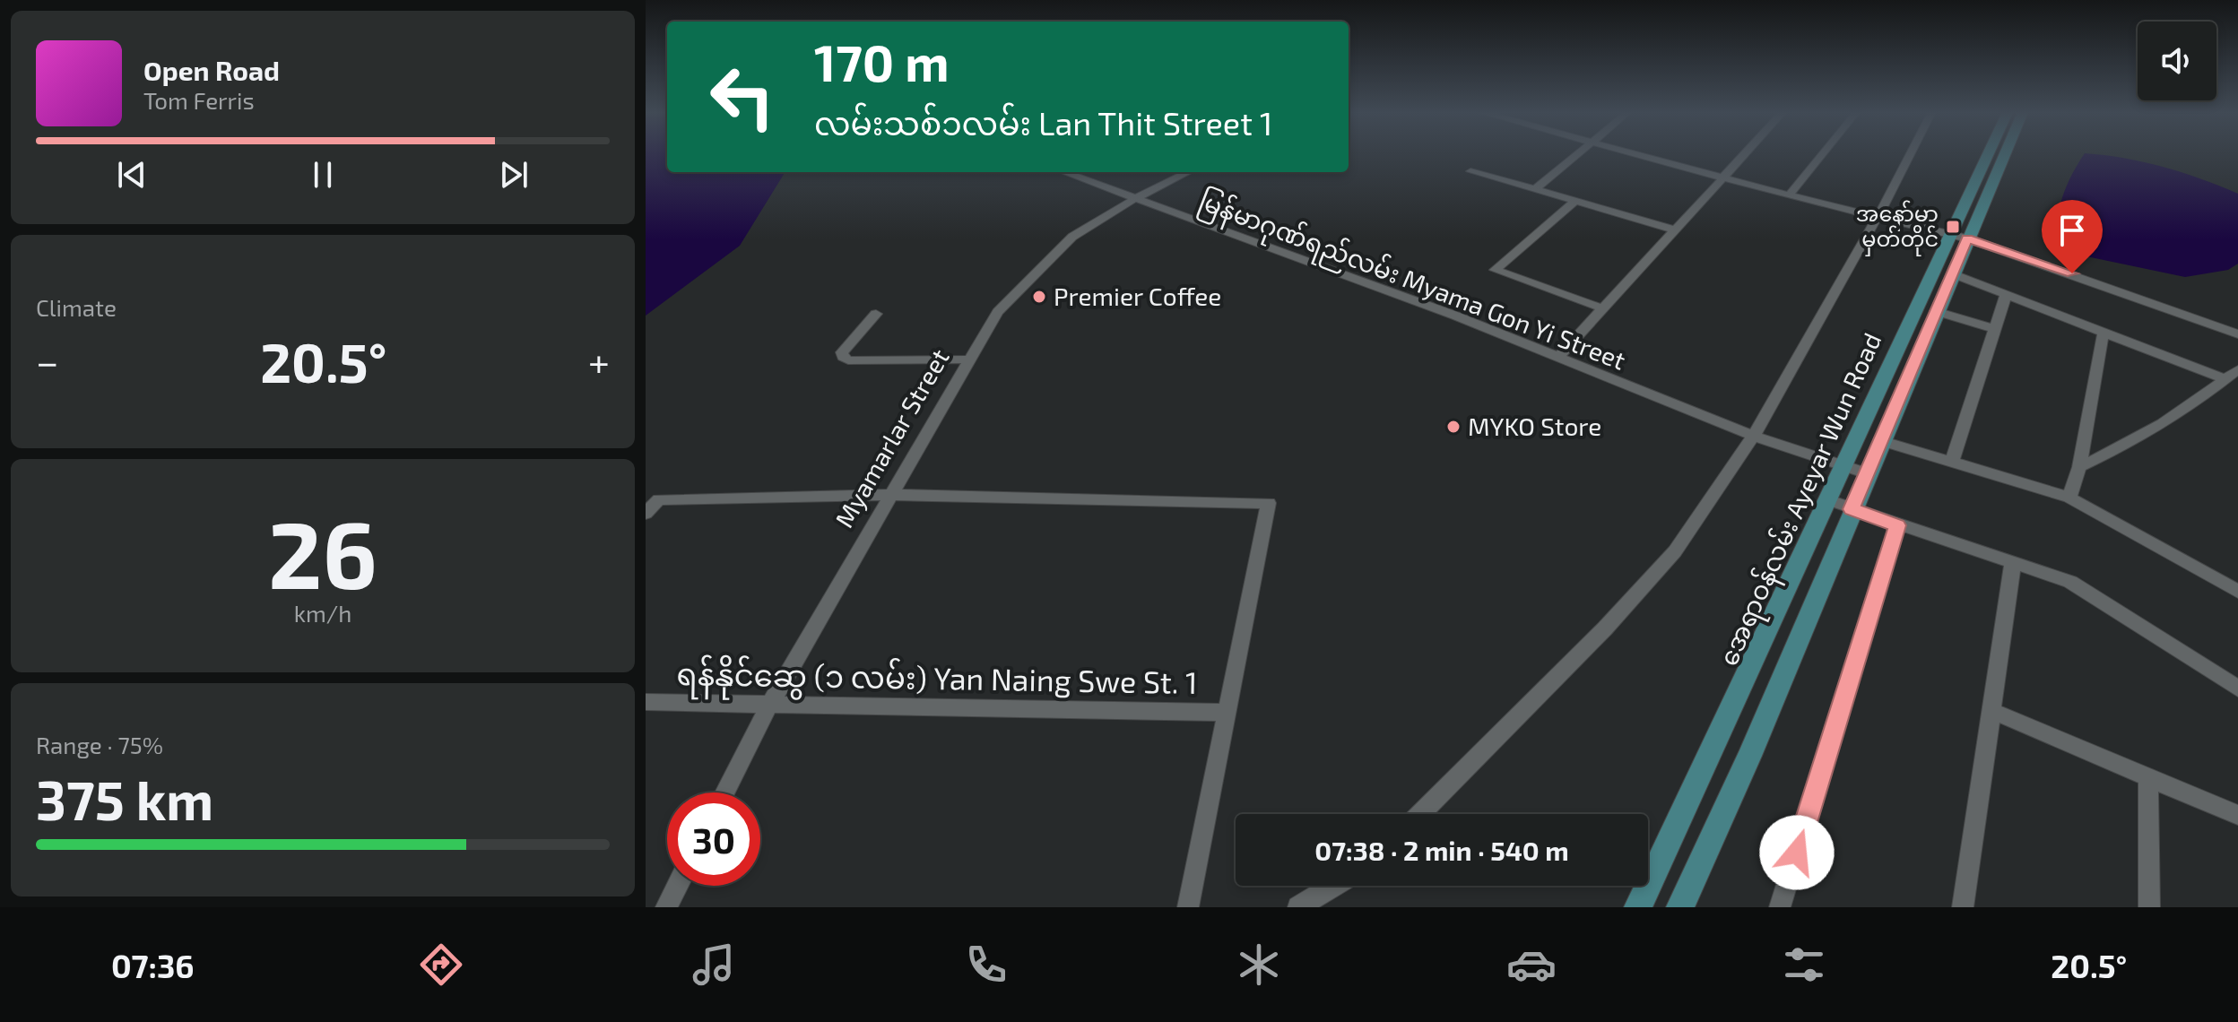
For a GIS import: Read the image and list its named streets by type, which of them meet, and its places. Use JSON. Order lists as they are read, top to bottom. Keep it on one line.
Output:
{"streets":{"main road":["အေရာဝန်လမ်း Ayeyar Wun Road"],"street":["မြန်မာဂုဏ်ရည်လမ်း Myama Gon Yi Street","Myamarlar Street","ရန်နိုင်ဆွေ (၁ လမ်း) Yan Naing Swe St. 1"]},"crossings":[["မြန်မာဂုဏ်ရည်လမ်း Myama Gon Yi Street","Myamarlar Street"],["မြန်မာဂုဏ်ရည်လမ်း Myama Gon Yi Street","အေရာဝန်လမ်း Ayeyar Wun Road"],["Myamarlar Street","ရန်နိုင်ဆွေ (၁ လမ်း) Yan Naing Swe St. 1"]],"places":{"transit":["အနော်မာ မှတ်တိုင်"],"other":["Premier Coffee","MYKO Store"]},"page":{"turn":["170 m","လမ်းသစ်၁လမ်း Lan Thit Street 1"],"song":["Open Road","Tom Ferris"],"tile":["Climate",["26","km/h"],["Range · 75%","375 km"]],"heat":["−","20.5°","+"],"limit":"30","trip":"07:38 · 2 min · 540 m","tabs":["07:36","20.5°"]}}
